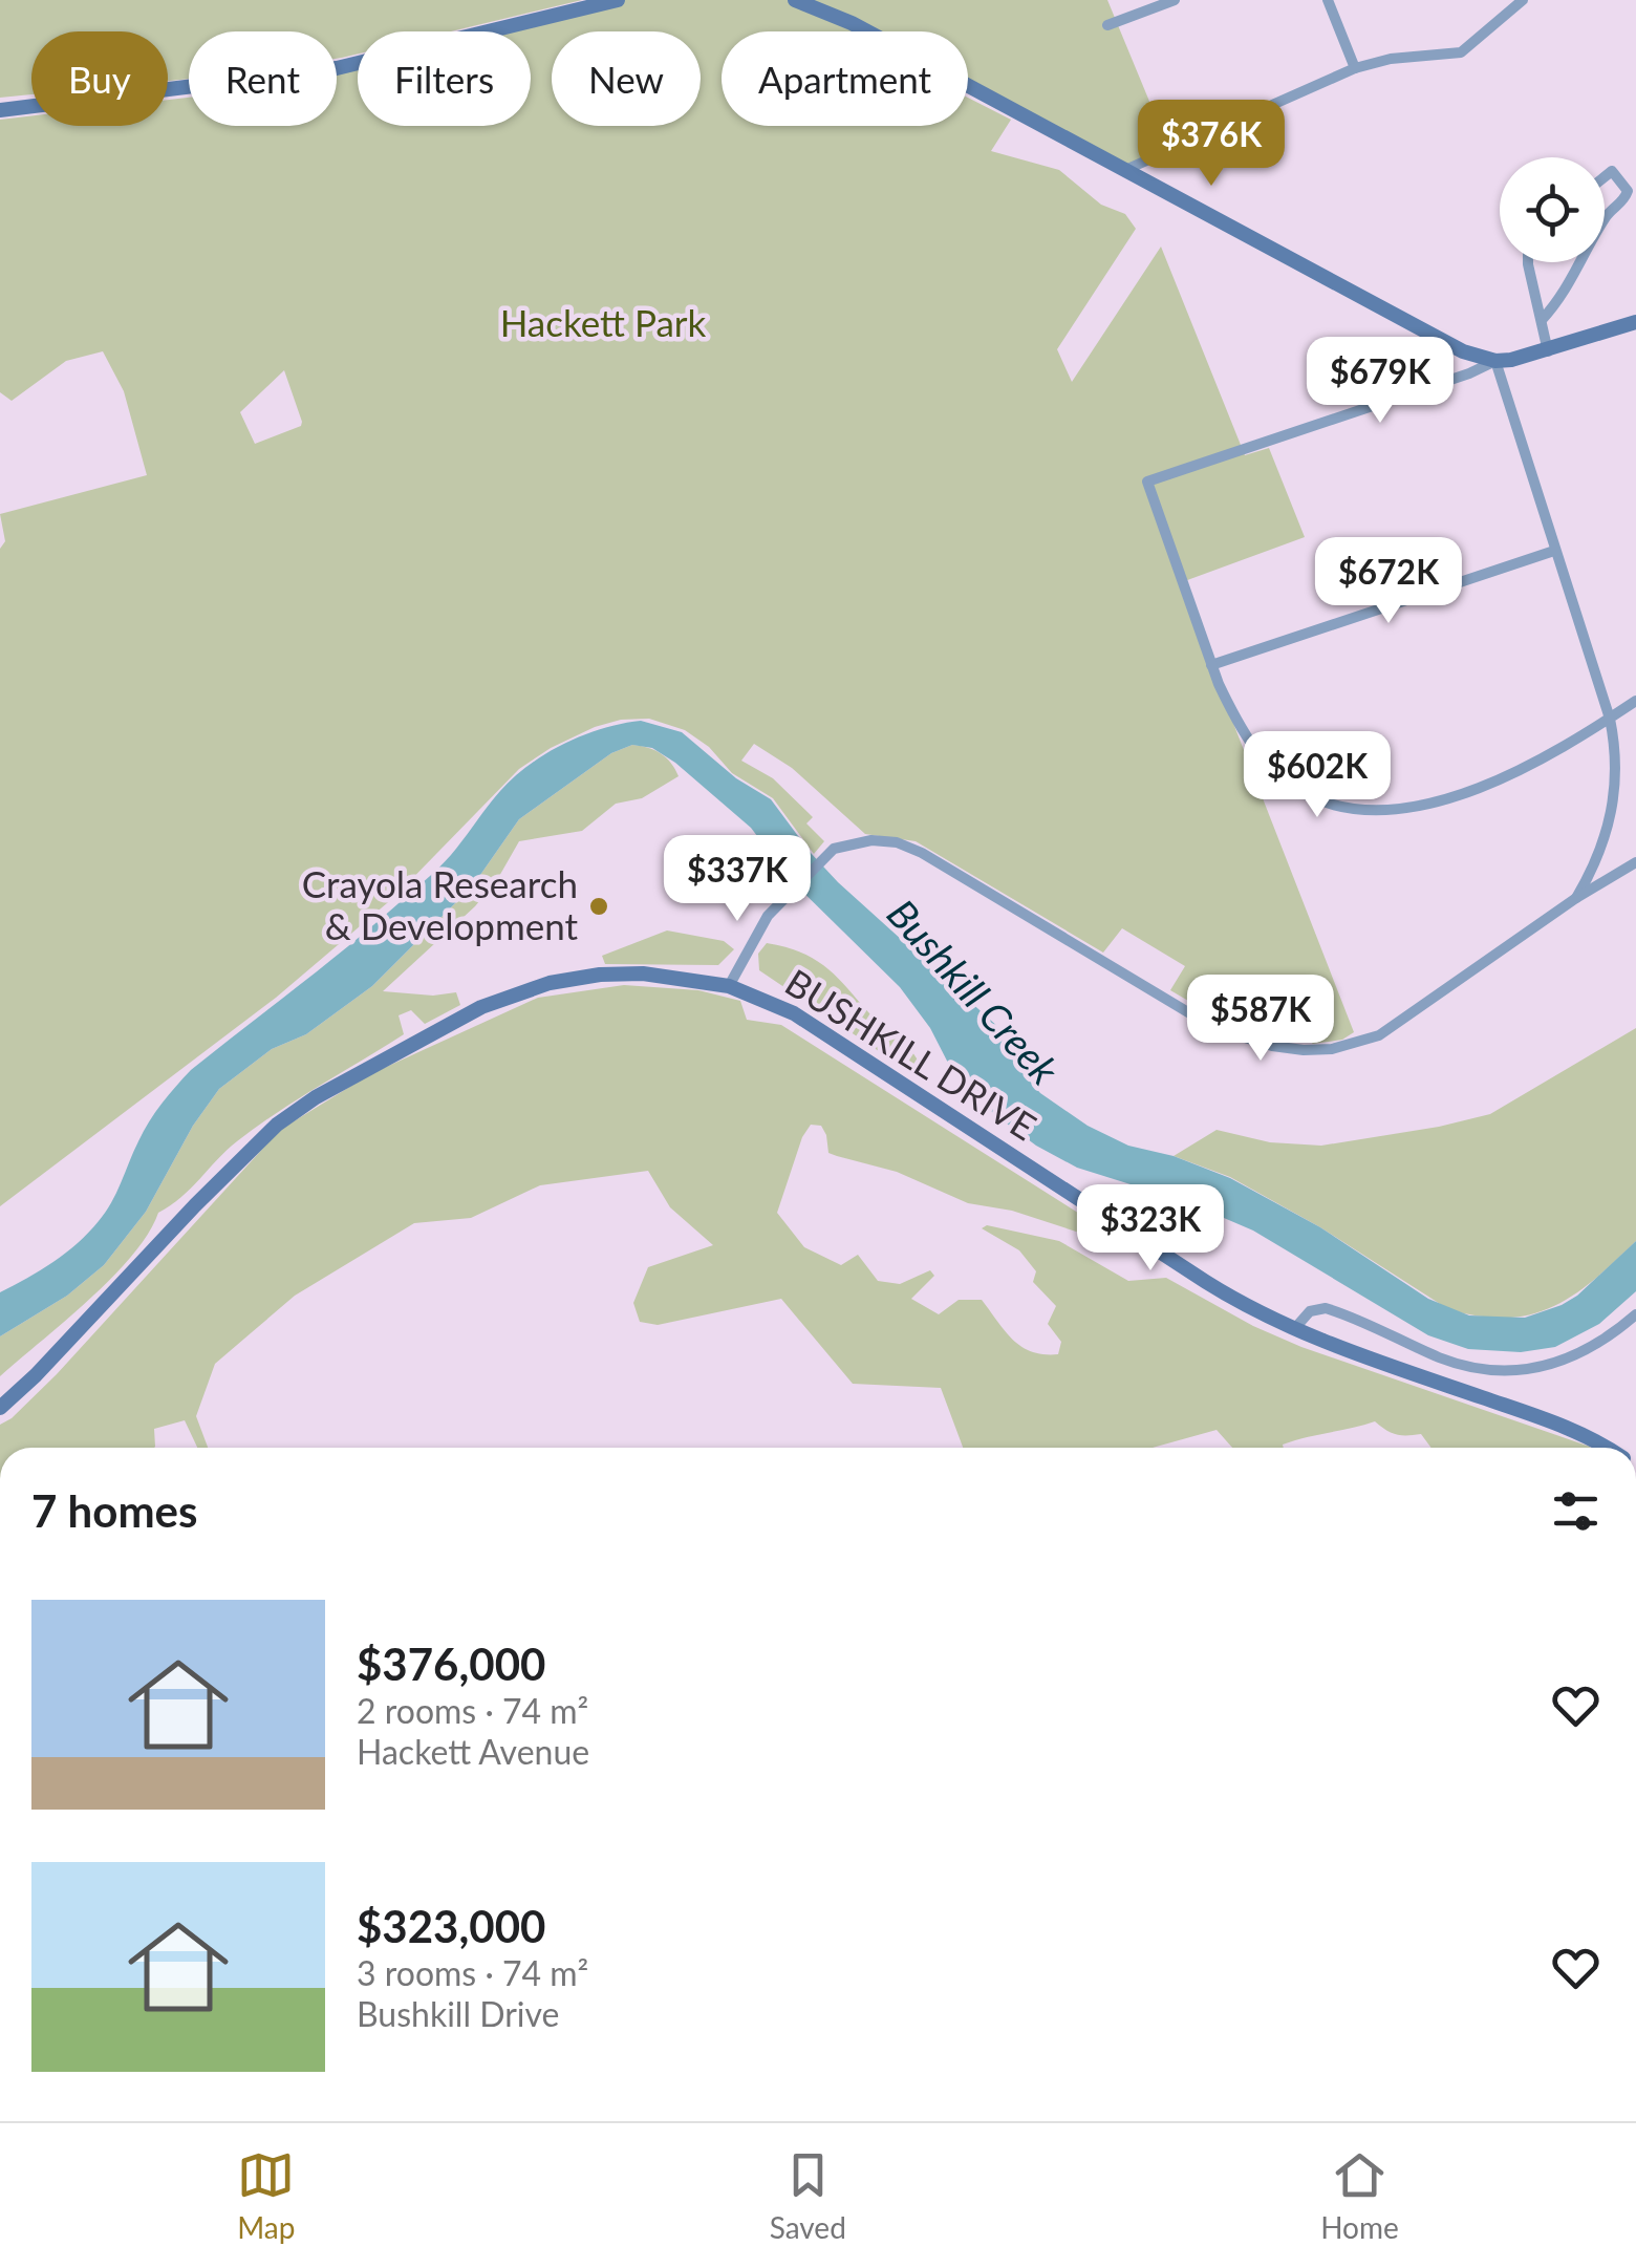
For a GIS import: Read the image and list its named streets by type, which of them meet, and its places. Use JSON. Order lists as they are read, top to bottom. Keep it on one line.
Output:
{"streets":{"main road":["BUSHKILL DRIVE"]},"water":["Bushkill Creek"],"parks":["Hackett Park"],"places":["Crayola Research & Development"],"page":{"chip":["Buy","Rent","Filters","New","Apartment"],"price":["$376K","$679K","$672K","$602K","$337K","$587K","$323K"],"heading":"7 homes","list":[{"name":"$376,000","note":"2 rooms · 74 m² · Hackett Avenue"},{"name":"$323,000","note":"3 rooms · 74 m² · Bushkill Drive"}],"tabs":["Map","Saved","Home"]}}
